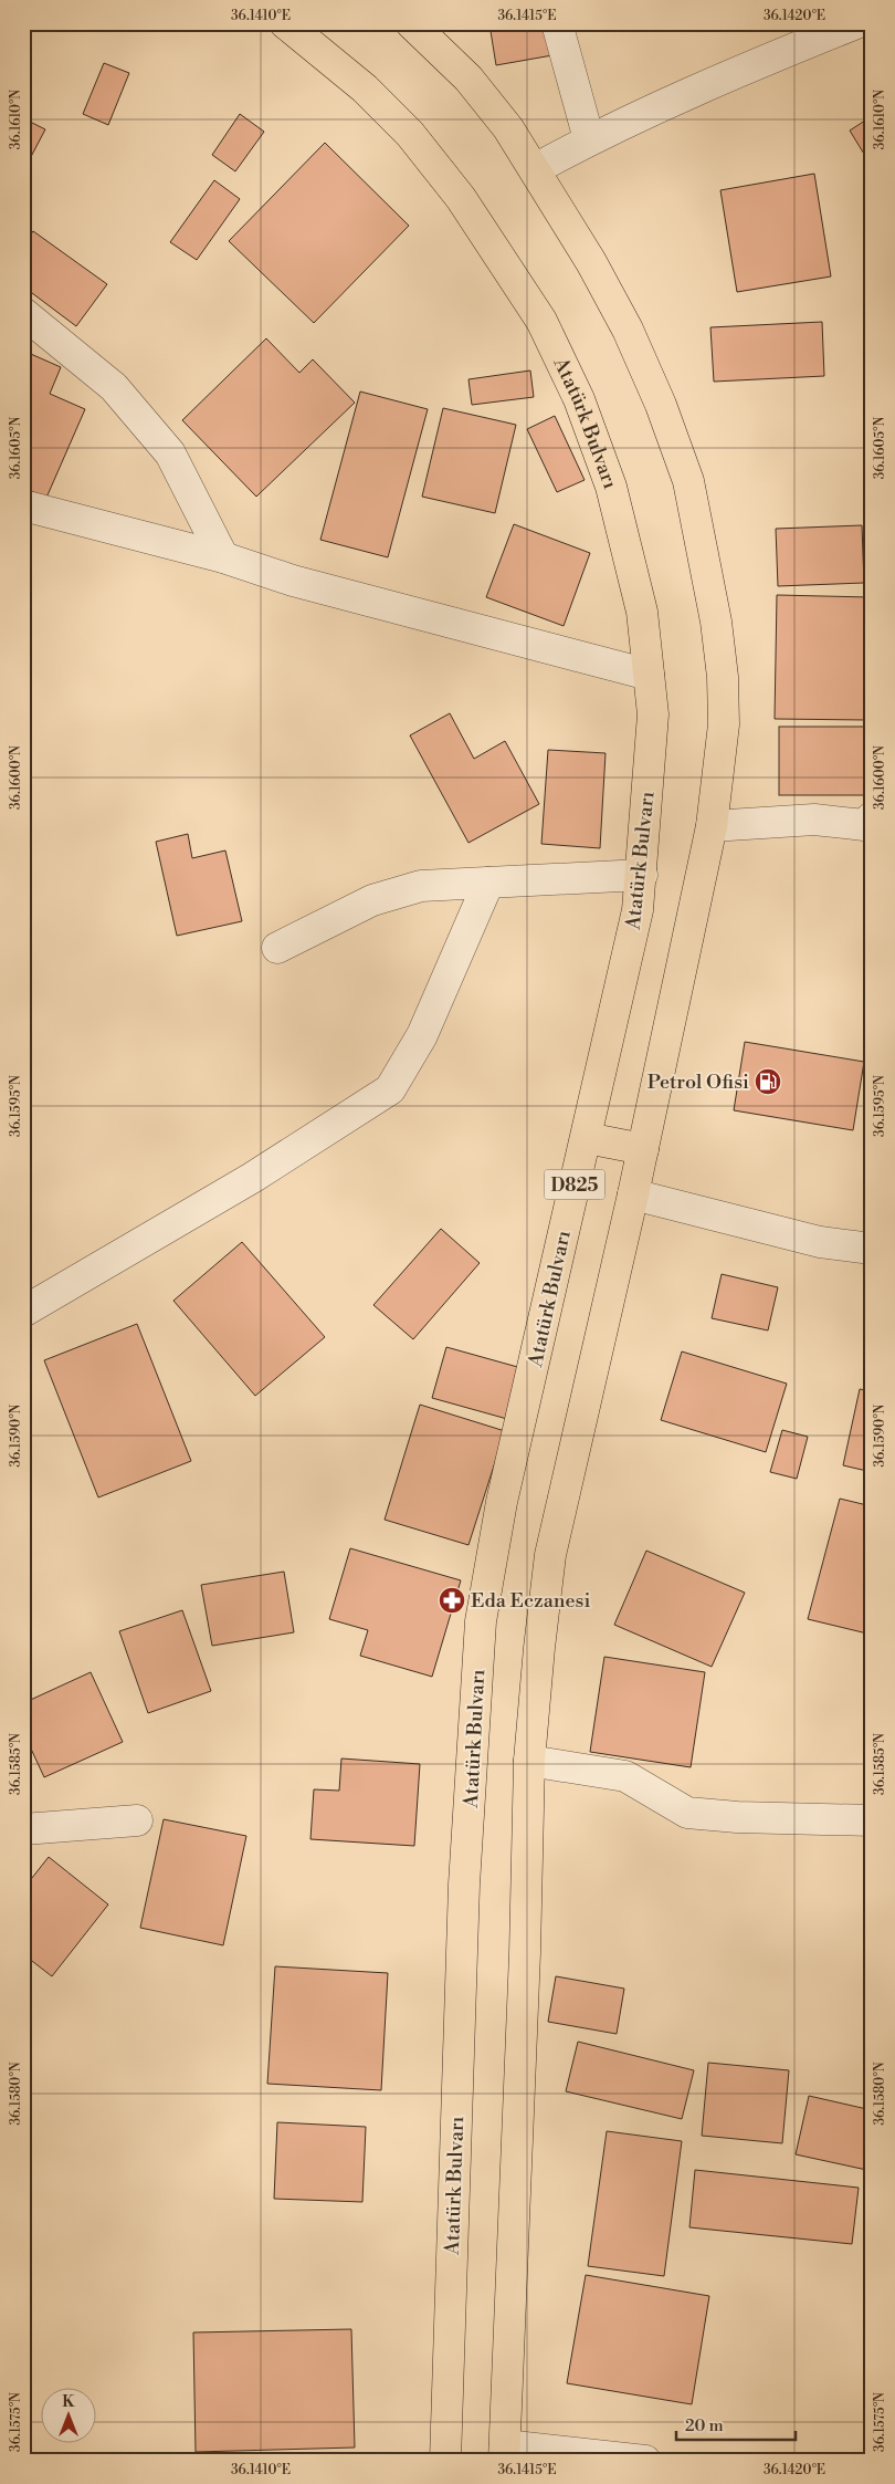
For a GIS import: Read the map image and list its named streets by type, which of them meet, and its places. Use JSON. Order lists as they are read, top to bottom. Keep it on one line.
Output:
{"streets":{"highway":["Atatürk Bulvarı","D825"]},"places":{"fuel station":["Petrol Ofisi"],"pharmacy":["Eda Eczanesi"]},"scale_bar":"20 m","north":"top","coordinates":["36.1410°E","36.1415°E","36.1420°E","36.1610°N","36.1605°N","36.1600°N","36.1595°N","36.1590°N","36.1585°N","36.1580°N","36.1575°N"]}
